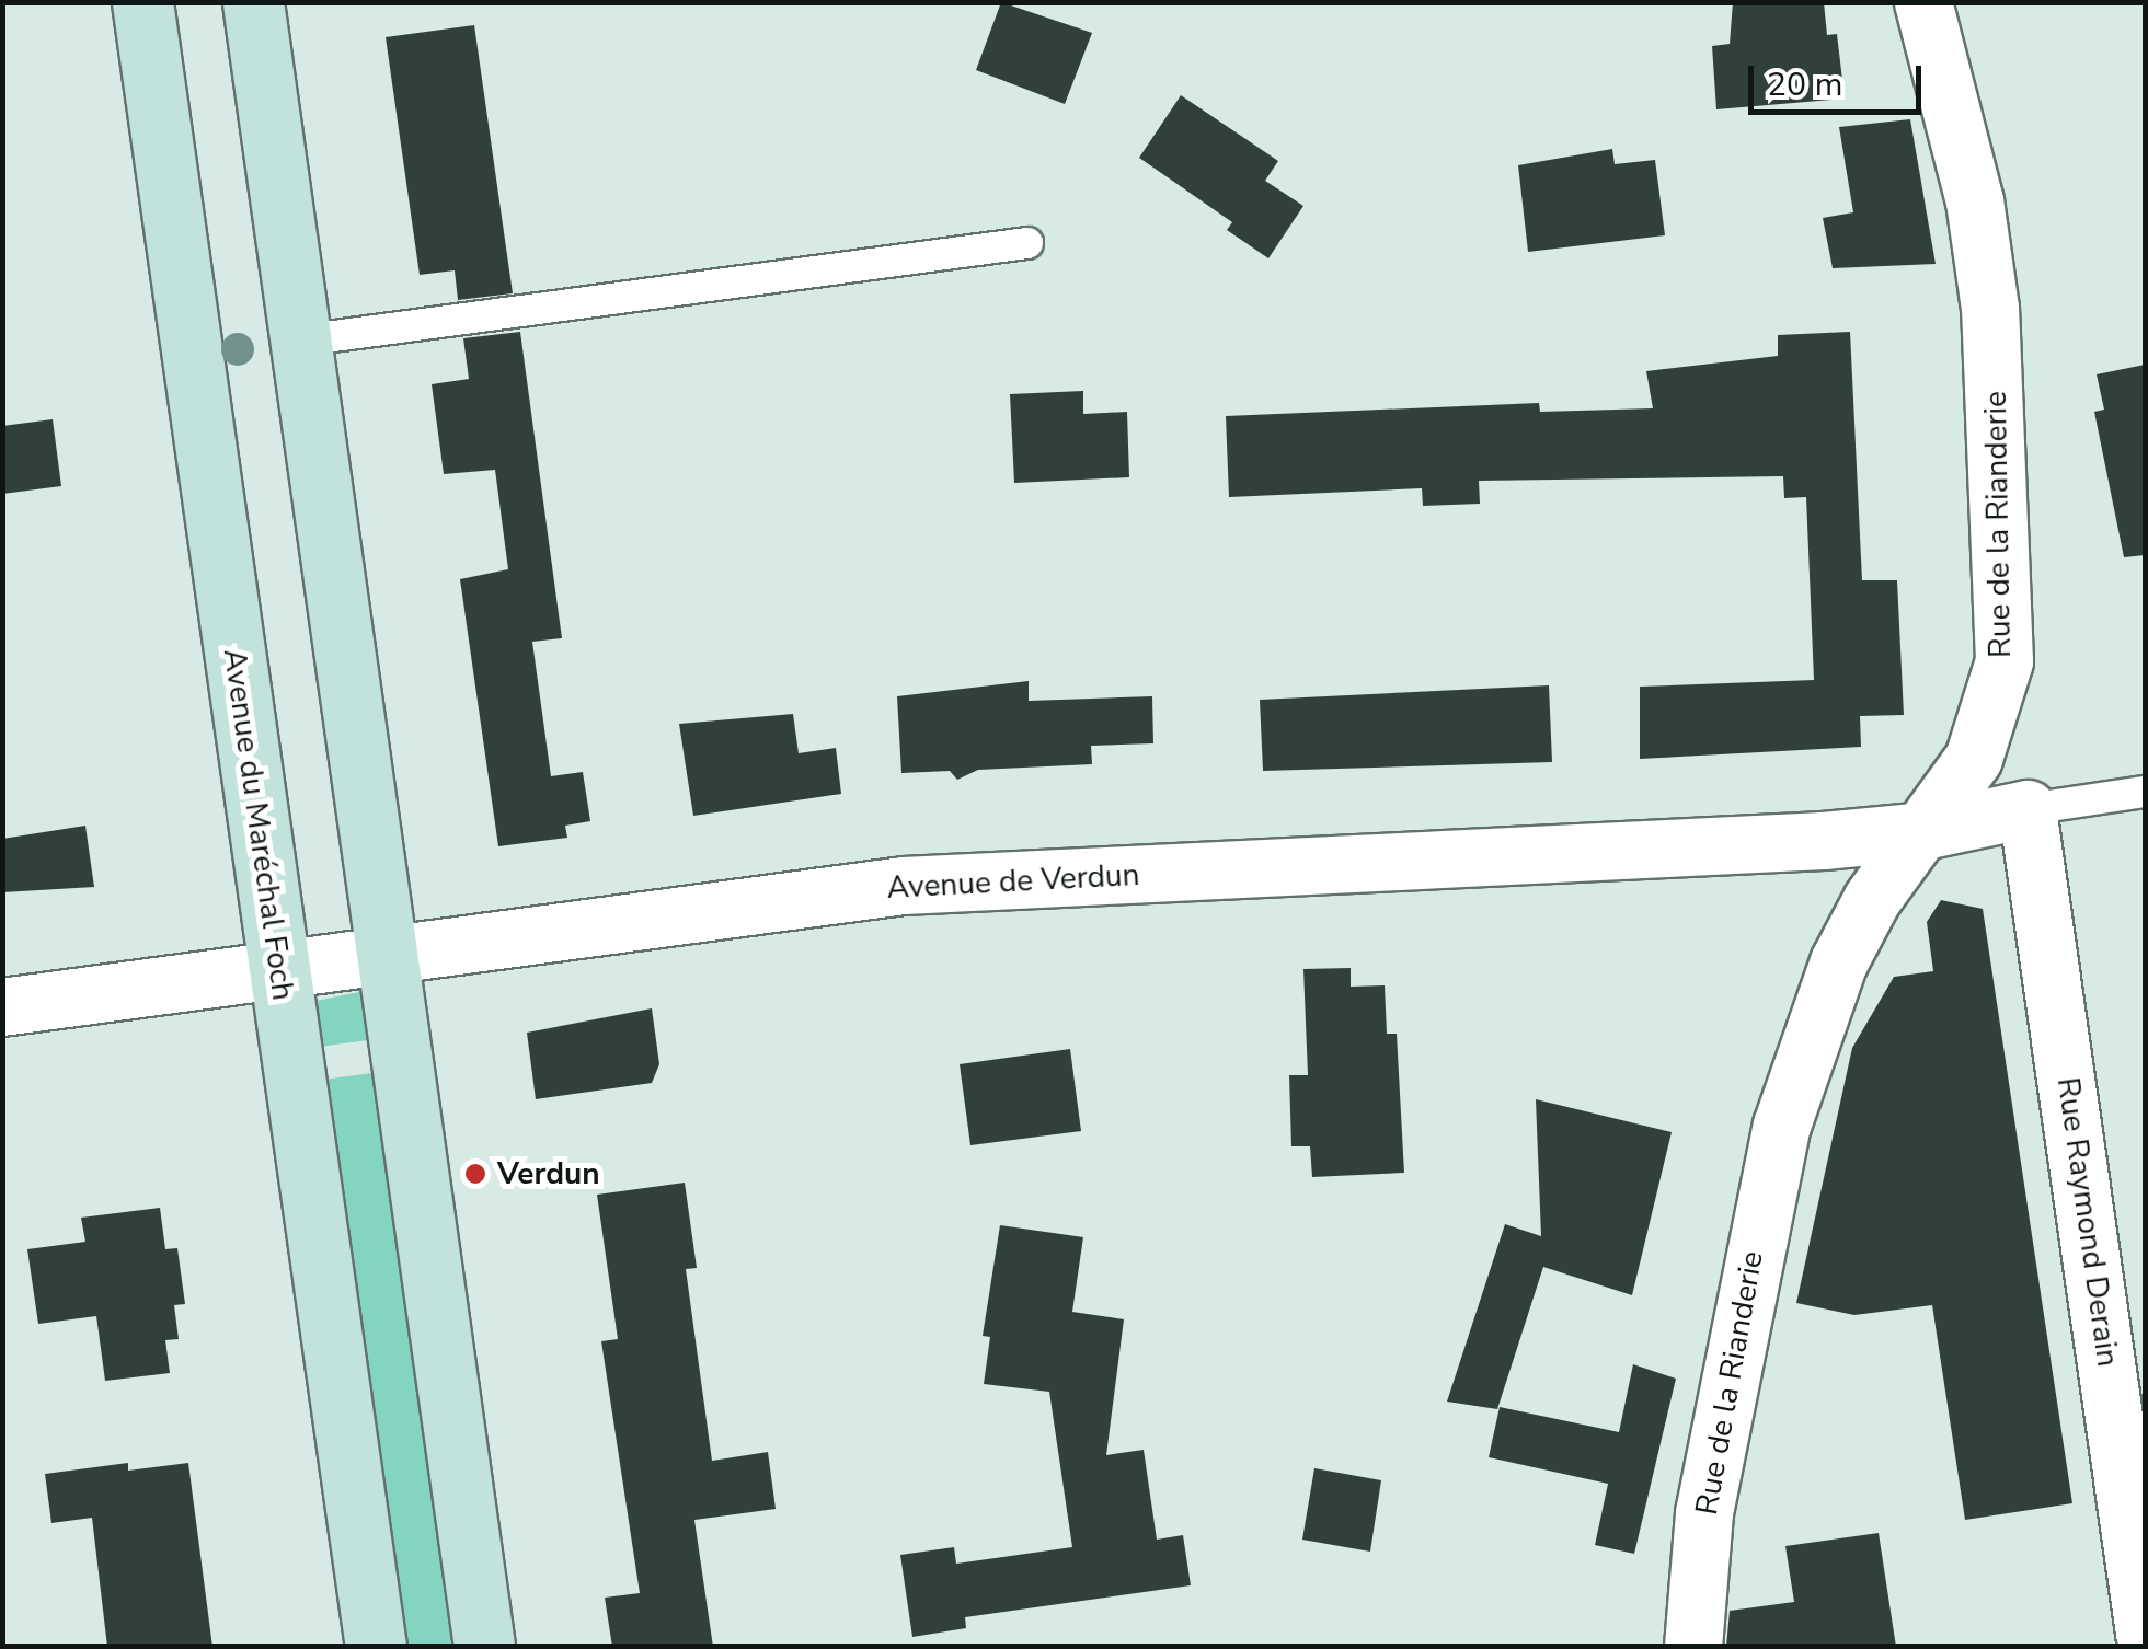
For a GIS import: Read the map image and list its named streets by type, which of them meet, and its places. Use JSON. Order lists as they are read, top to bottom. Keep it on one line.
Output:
{"streets":{"main road":["Avenue du Maréchal Foch"],"street":["Rue de la Rianderie","Avenue de Verdun","Rue Raymond Derain"]},"crossings":[["Rue de la Rianderie","Avenue de Verdun"],["Avenue du Maréchal Foch","Avenue de Verdun"],["Avenue de Verdun","Rue Raymond Derain"]],"places":["Verdun"],"scale_bar":"20 m"}
